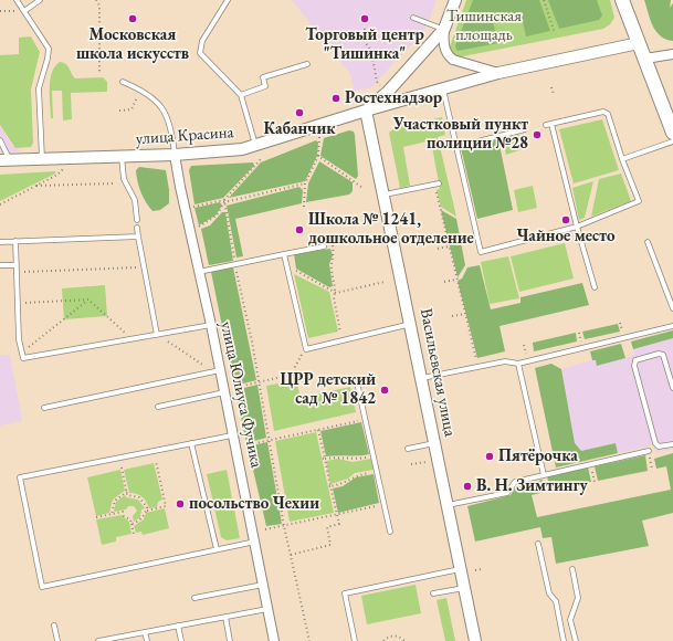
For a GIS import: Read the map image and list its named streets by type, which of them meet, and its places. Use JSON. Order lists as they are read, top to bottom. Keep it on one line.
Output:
{"streets":{"street":["улица Красина","Васильевская улица","улица Юлиуса Фучика"]},"crossings":[["улица Красина","Васильевская улица"],["улица Красина","улица Юлиуса Фучика"]],"parks":["Тишинская площадь"],"places":["Московская школа искусств","Торговый центр \"Тишинка\"","Ростехнадзор","Кабанчик","Участковый пункт полиции №28","Чайное место","Школа № 1241, дошкольное отделение","ЦРР детский сад № 1842","Пятёрочка","В. Н. Зимтингу","посольство Чехии"]}
